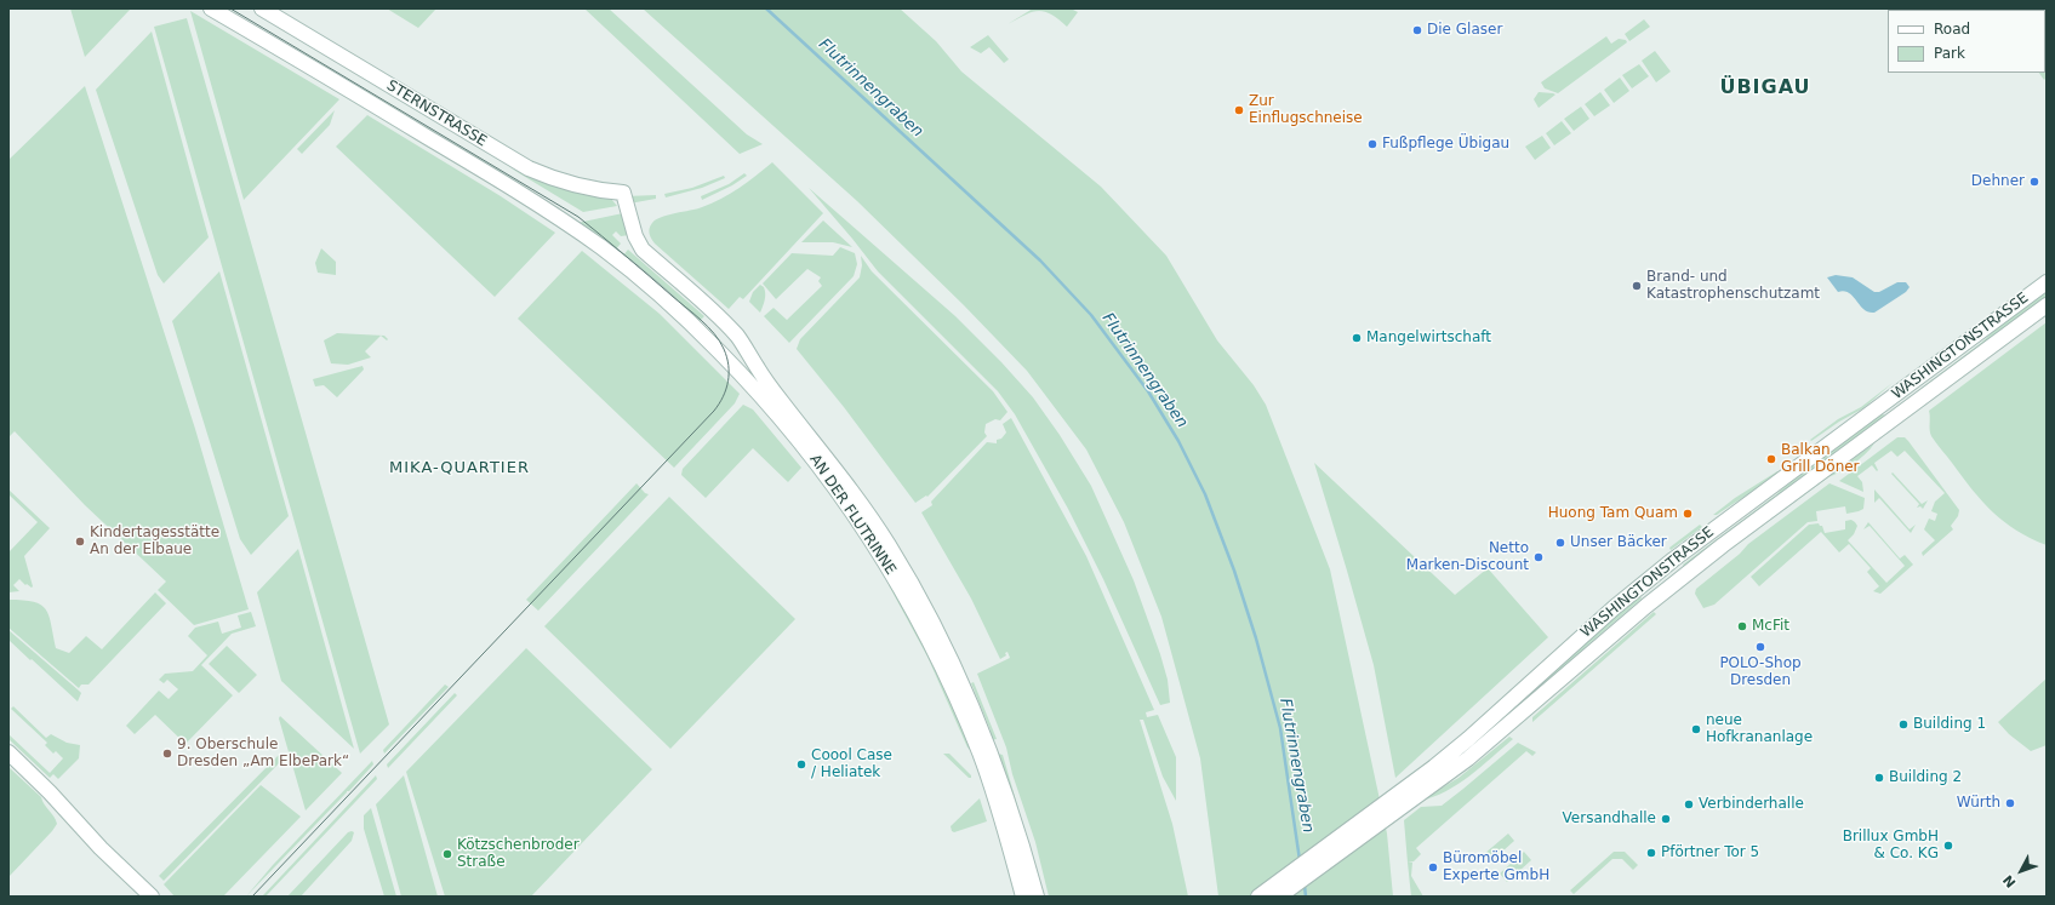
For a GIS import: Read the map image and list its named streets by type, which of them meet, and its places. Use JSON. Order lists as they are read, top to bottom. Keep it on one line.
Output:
{"streets":{"street":["STERNSTRASSE","WASHINGTONSTRASSE","AN DER FLUTRINNE"]},"crossings":[["STERNSTRASSE","AN DER FLUTRINNE"]],"districts":["ÜBIGAU","MIKA-QUARTIER"],"water":["Flutrinnengraben"],"places":["Die Glaser","Zur Einflugschneise","Fußpflege Übigau","Dehner","Brand- und Katastrophenschutzamt","Mangelwirtschaft","Balkan Grill Döner","Huong Tam Quam","Kindertagesstätte An der Elbaue","Unser Bäcker","Netto Marken-Discount","McFit","POLO-Shop Dresden","Building 1","neue Hofkrananlage","9. Oberschule Dresden „Am ElbePark“","Coool Case / Heliatek","Building 2","Würth","Verbinderhalle","Versandhalle","Brillux GmbH & Co. KG","Pförtner Tor 5","Kötzschenbroder Straße","Büromöbel Experte GmbH"],"legend":["Road","Park"],"north":"bottom left"}
